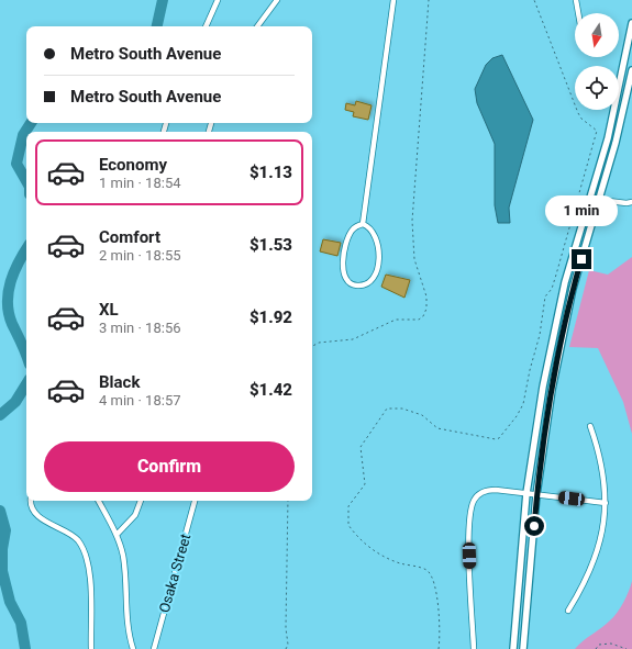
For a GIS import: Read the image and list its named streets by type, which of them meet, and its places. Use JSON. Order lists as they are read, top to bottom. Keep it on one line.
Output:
{"streets":{"street":["Osaka Street"]},"north":"bottom","page":{"banner":["Metro South Avenue","Metro South Avenue"],"list":[{"name":"Economy","note":"1 min · 18:54","value":"$1.13"},{"name":"Comfort","note":"2 min · 18:55","value":"$1.53"},{"name":"XL","note":"3 min · 18:56","value":"$1.92"},{"name":"Black","note":"4 min · 18:57","value":"$1.42"}],"bubble":"1 min","buttons":"Confirm"}}
